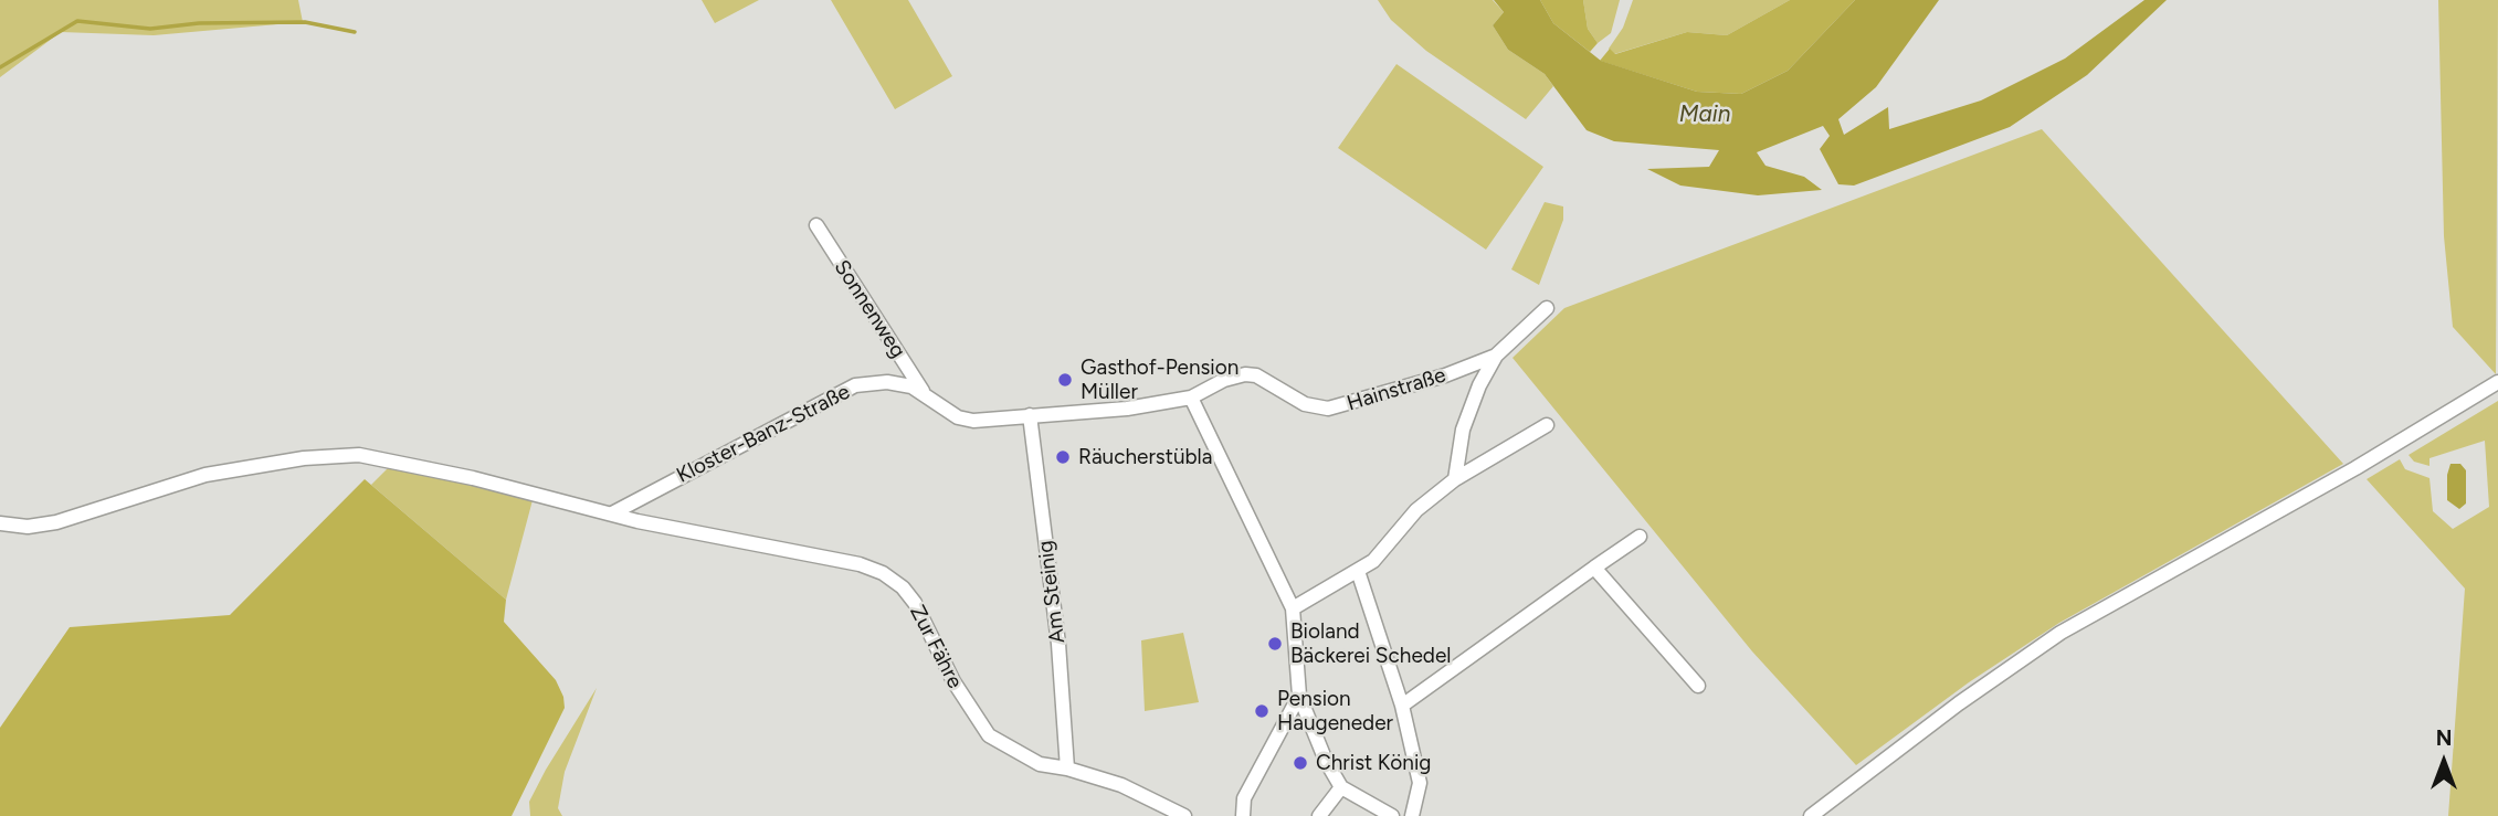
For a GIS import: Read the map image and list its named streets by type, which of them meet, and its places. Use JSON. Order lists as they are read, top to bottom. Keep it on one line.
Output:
{"streets":{"street":["Sonnenweg","Hainstraße","Kloster-Banz-Straße","Am Steinig","Zur Fähre"]},"crossings":[["Sonnenweg","Kloster-Banz-Straße"],["Hainstraße","Kloster-Banz-Straße"],["Kloster-Banz-Straße","Am Steinig"],["Kloster-Banz-Straße","Zur Fähre"],["Am Steinig","Zur Fähre"]],"water":["Main"],"places":["Gasthof-Pension Müller","Räucherstübla","Bioland Bäckerei Schedel","Pension Haugeneder","Christ König"],"north":"top"}
